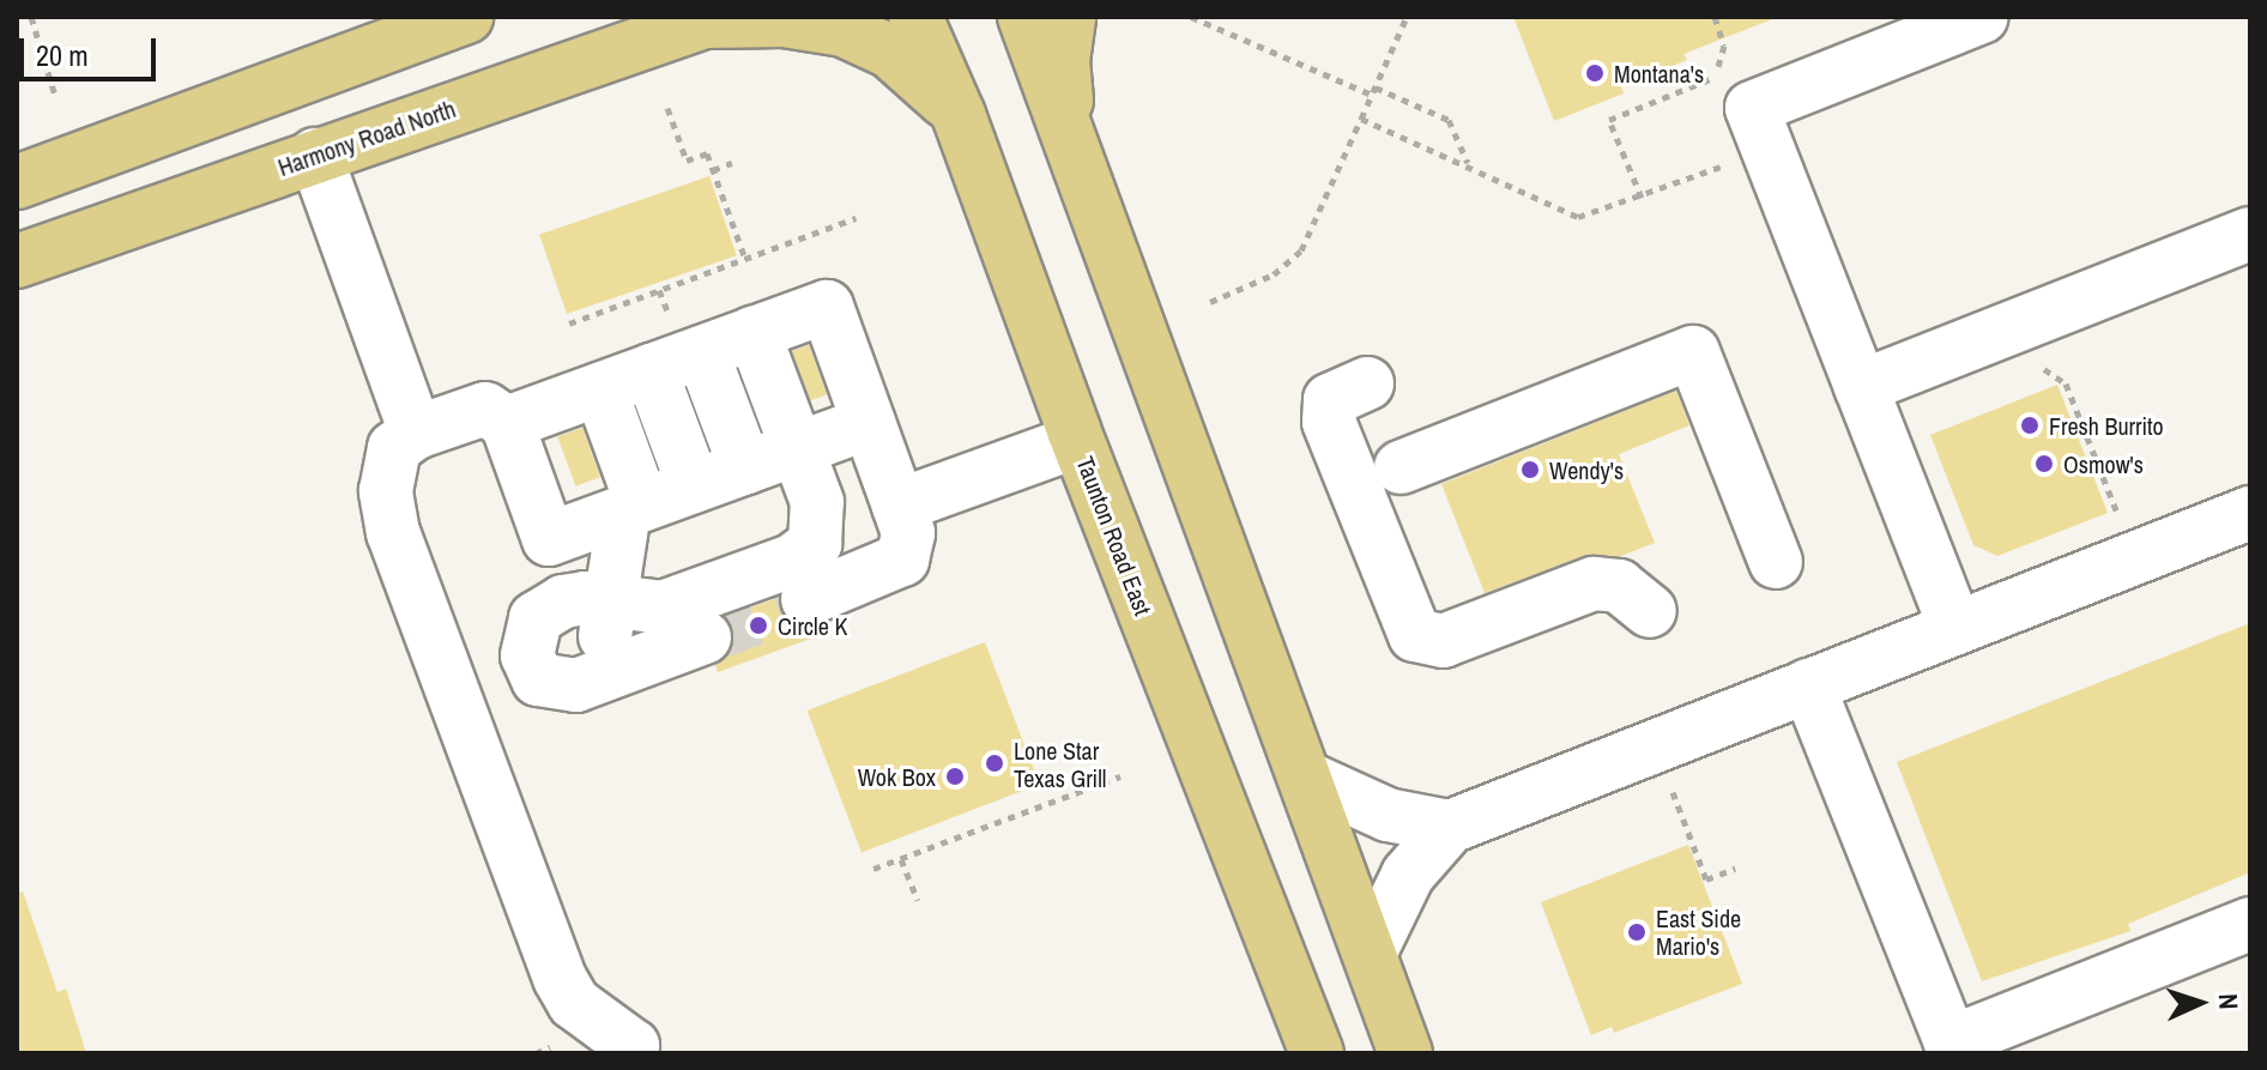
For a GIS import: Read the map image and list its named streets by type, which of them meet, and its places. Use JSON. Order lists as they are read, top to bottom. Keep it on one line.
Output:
{"streets":{"main road":["Harmony Road North","Taunton Road East"]},"crossings":[["Harmony Road North","Taunton Road East"]],"places":["Montana's","Fresh Burrito","Osmow's","Wendy's","Circle K","Lone Star Texas Grill","Wok Box","East Side Mario's"],"scale_bar":"20 m","north":"right"}
